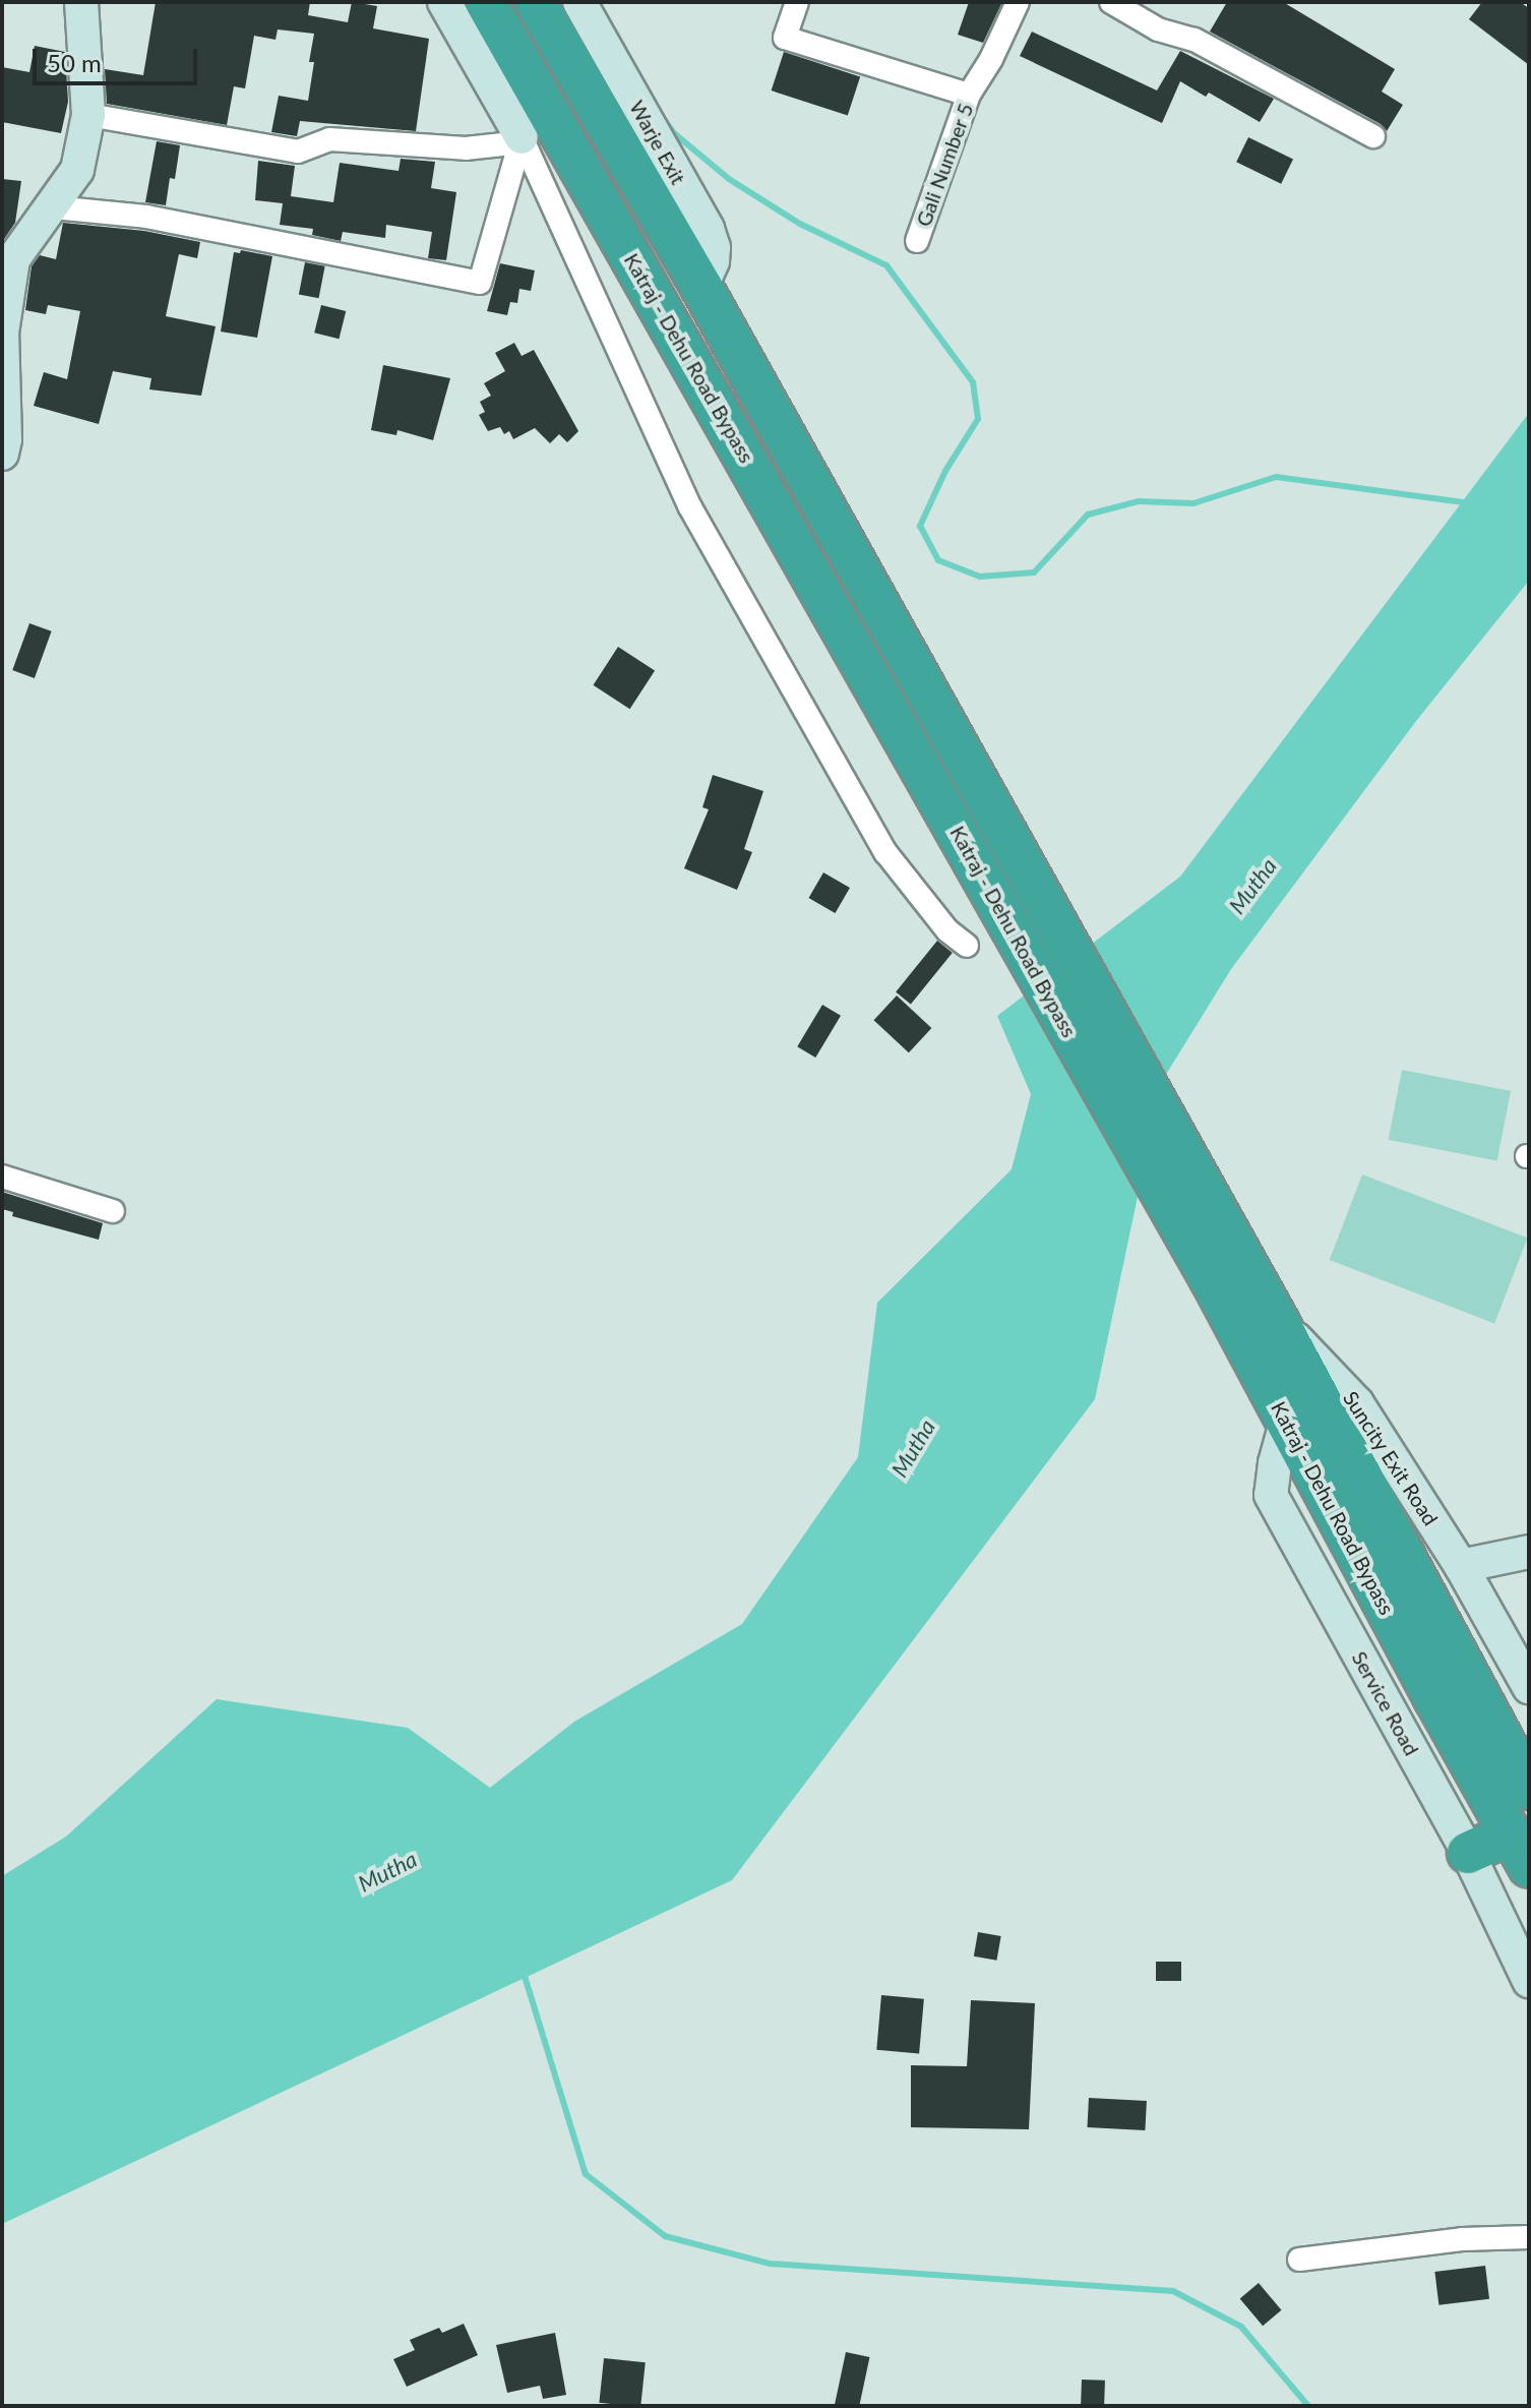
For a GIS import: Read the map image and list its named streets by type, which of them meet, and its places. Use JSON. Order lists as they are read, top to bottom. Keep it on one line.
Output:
{"streets":{"highway":["Katraj - Dehu Road Bypass"],"street":["Warje Exit","Gali Number 5","Suncity Exit Road","Service Road"]},"crossings":[["Warje Exit","Katraj - Dehu Road Bypass"],["Katraj - Dehu Road Bypass","Suncity Exit Road"],["Katraj - Dehu Road Bypass","Service Road"]],"water":["Mutha"],"scale_bar":"50 m"}
